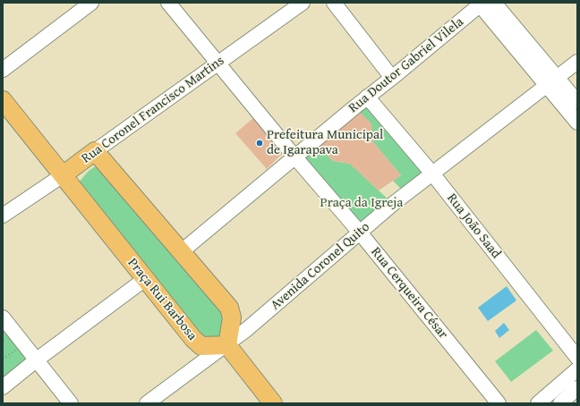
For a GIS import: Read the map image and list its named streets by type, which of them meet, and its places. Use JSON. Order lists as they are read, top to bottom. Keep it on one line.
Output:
{"streets":{"main road":["Rua Coronel Francisco Martins","Praça Rui Barbosa"],"street":["Rua Doutor Gabriel Vilela","Rua João Saad","Avenida Coronel Quito","Rua Cerqueira César"]},"crossings":[["Rua Doutor Gabriel Vilela","Rua João Saad"],["Rua Doutor Gabriel Vilela","Rua Cerqueira César"],["Rua Coronel Francisco Martins","Rua Cerqueira César"],["Rua Coronel Francisco Martins","Praça Rui Barbosa"],["Rua João Saad","Avenida Coronel Quito"],["Avenida Coronel Quito","Rua Cerqueira César"],["Avenida Coronel Quito","Praça Rui Barbosa"]],"parks":["Praça da Igreja"],"places":["Prefeitura Municipal de Igarapava"]}
